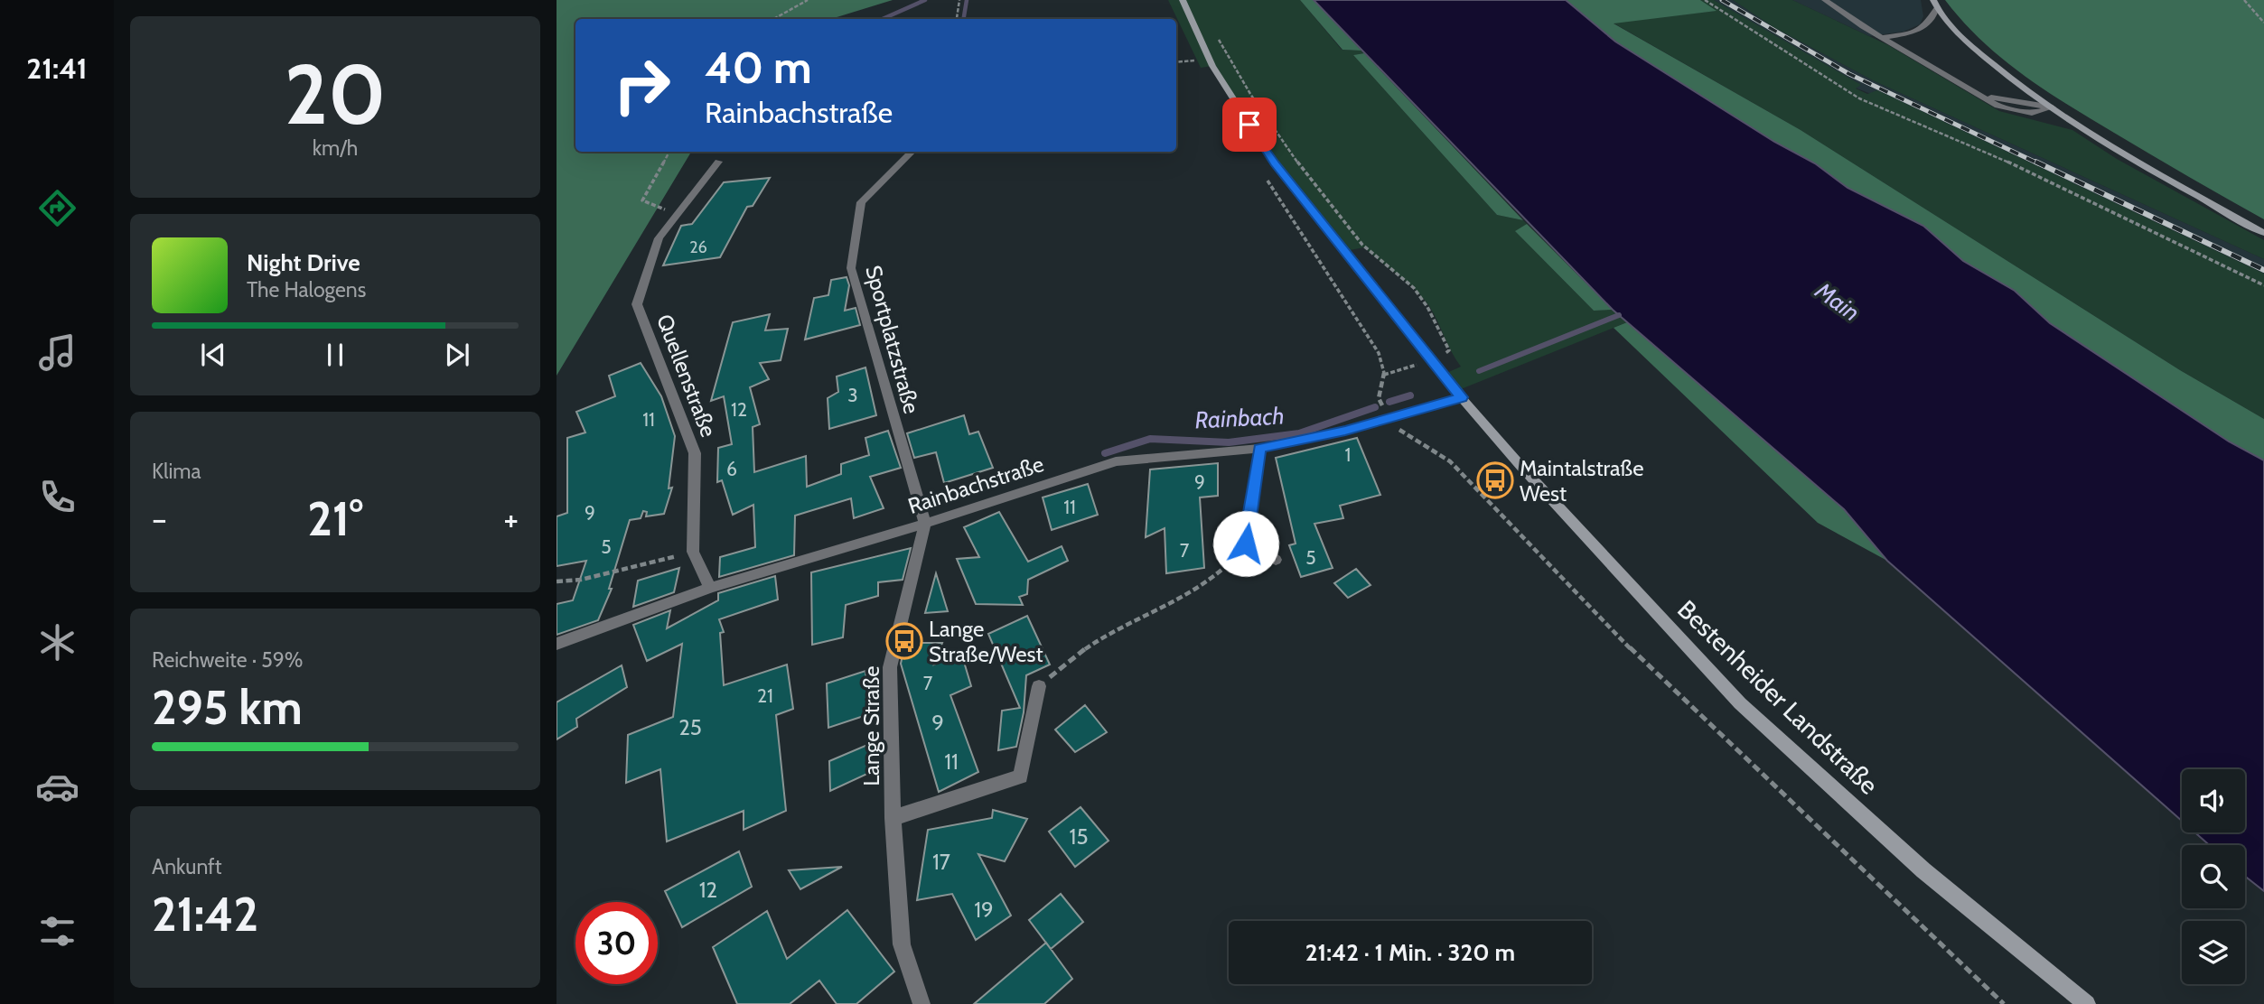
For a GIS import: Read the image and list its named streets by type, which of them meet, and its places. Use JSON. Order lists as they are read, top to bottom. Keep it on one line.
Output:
{"streets":{"main road":["Bestenheider Landstraße"],"street":["Sportplatzstraße","Quellenstraße","Rainbachstraße","Lange Straße"]},"crossings":[["Sportplatzstraße","Rainbachstraße"],["Sportplatzstraße","Lange Straße"],["Quellenstraße","Rainbachstraße"],["Rainbachstraße","Bestenheider Landstraße"],["Rainbachstraße","Lange Straße"]],"water":["Main","Rainbach"],"places":{"bus stop":["Maintalstraße West","Lange Straße/West"]},"house_numbers":["26","3","12","11","1","6","9","11","9","5","7","5","7","21","9","25","11","15","17","12","19"],"page":{"tabs":"21:41","tile":[["20","km/h"],"Klima",["Reichweite · 59%","295 km"],["Ankunft","21:42"]],"turn":["40 m","Rainbachstraße"],"song":["Night Drive","The Halogens"],"heat":["−","21°","+"],"limit":"30","trip":"21:42 · 1 Min. · 320 m"}}
